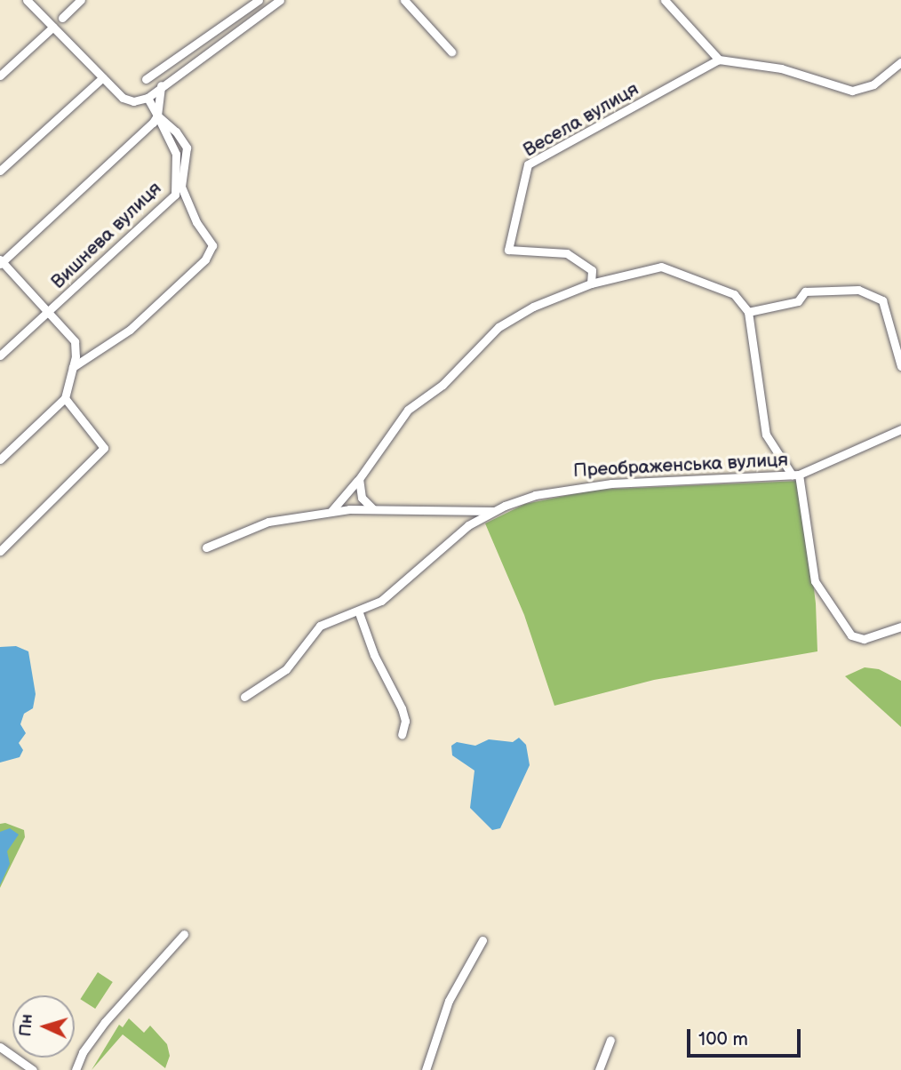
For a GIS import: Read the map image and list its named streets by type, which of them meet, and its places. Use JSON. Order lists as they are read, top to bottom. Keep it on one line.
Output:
{"streets":{"street":["Весела вулиця","Вишнева вулиця","Преображенська вулиця"]},"scale_bar":"100 m","north":"left"}
